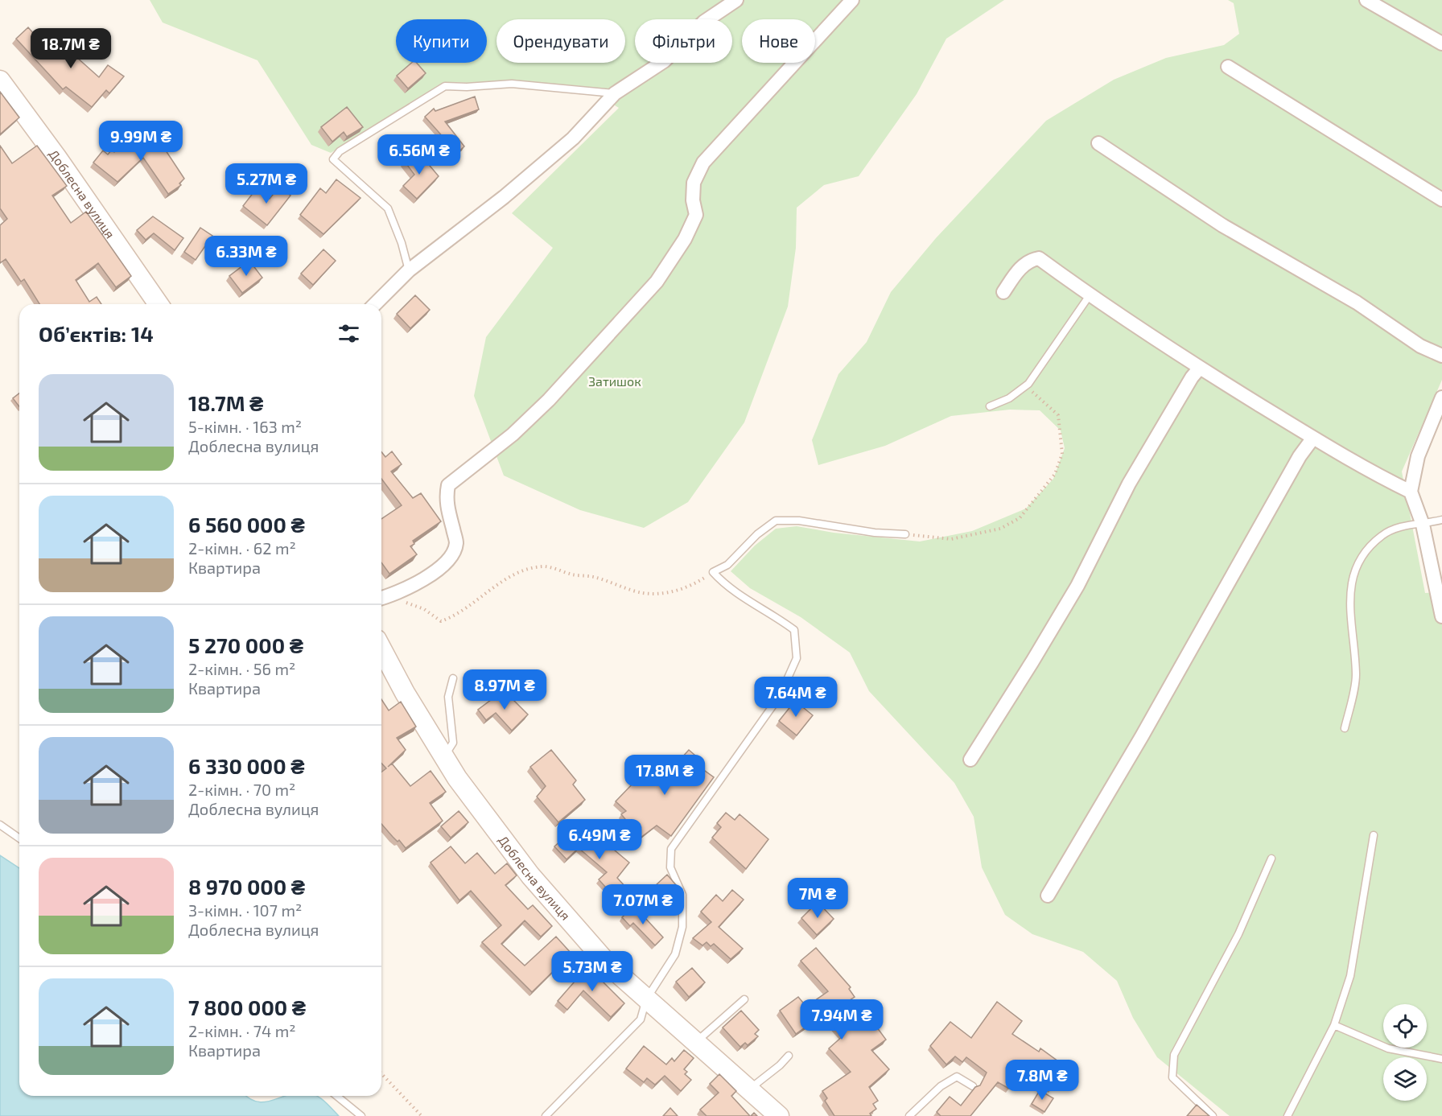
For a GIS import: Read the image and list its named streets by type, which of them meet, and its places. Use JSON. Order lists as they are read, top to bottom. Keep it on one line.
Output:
{"streets":{"street":["Доблесна вулиця"]},"parks":["Затишок"],"page":{"chip":["Купити","Орендувати","Фільтри","Нове"],"price":["18.7M ₴","9.99M ₴","6.56M ₴","5.27M ₴","6.33M ₴","8.97M ₴","7.64M ₴","17.8M ₴","6.49M ₴","7M ₴","7.07M ₴","5.73M ₴","7.94M ₴","7.8M ₴"],"heading":"Об’єктів: 14","list":[{"name":"18.7M ₴","note":"5-кімн. · 163 m² · Доблесна вулиця"},{"name":"6 560 000 ₴","note":"2-кімн. · 62 m² · Квартира"},{"name":"5 270 000 ₴","note":"2-кімн. · 56 m² · Квартира"},{"name":"6 330 000 ₴","note":"2-кімн. · 70 m² · Доблесна вулиця"},{"name":"8 970 000 ₴","note":"3-кімн. · 107 m² · Доблесна вулиця"},{"name":"7 800 000 ₴","note":"2-кімн. · 74 m² · Квартира"}]}}
